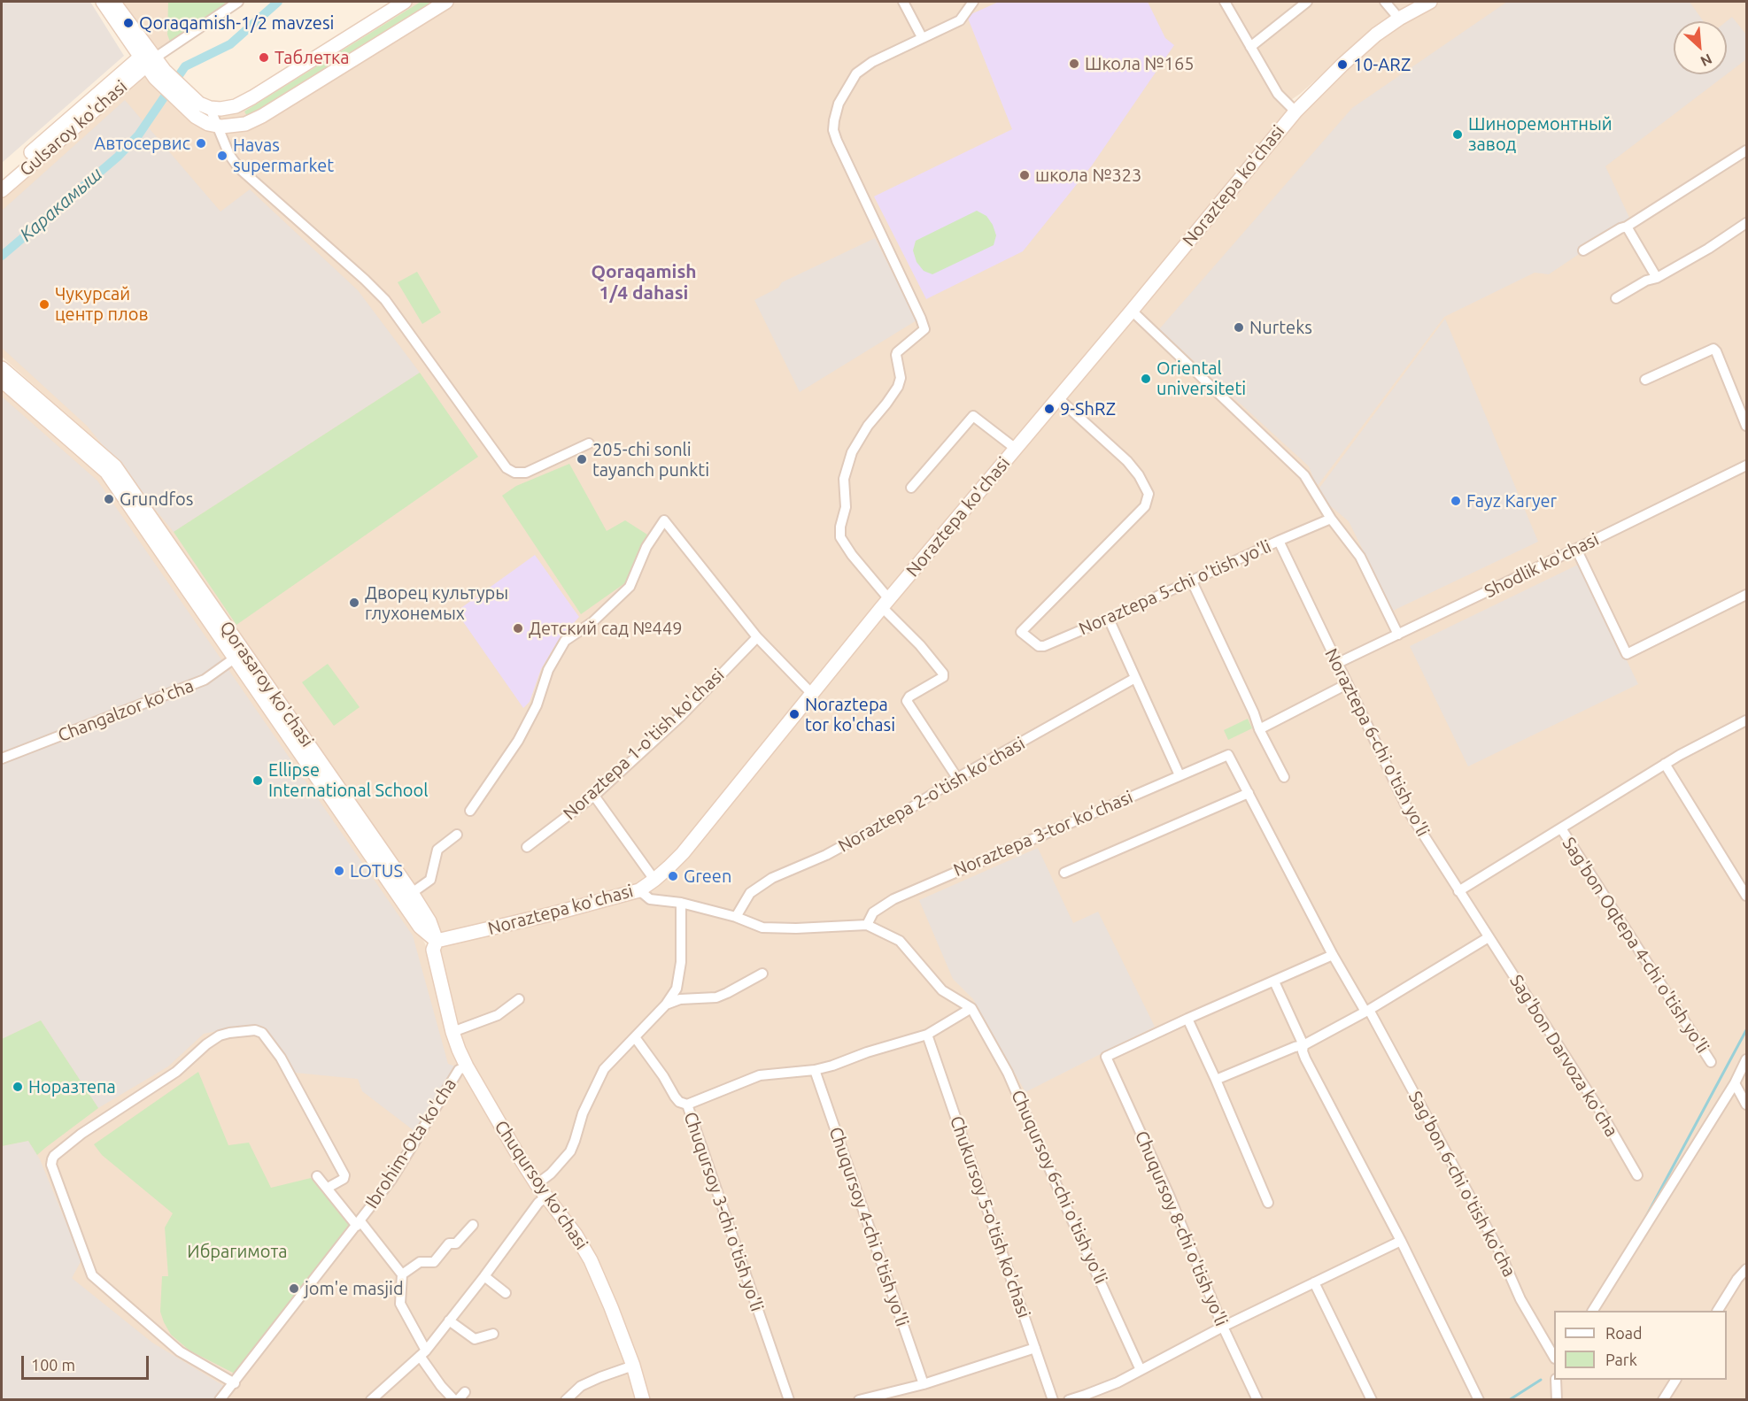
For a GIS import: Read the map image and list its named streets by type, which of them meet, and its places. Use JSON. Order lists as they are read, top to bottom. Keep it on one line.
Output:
{"streets":{"main road":["Gulsaroy ko'chasi","Noraztepa ko'chasi","Qorasaroy ko'chasi","Chuqursoy ko'chasi"],"street":["Shodlik ko'chasi","Noraztepa 5-chi o'tish yo'li","Changalzor ko'cha","Noraztepa 6-chi o'tish yo'li","Noraztepa 1-o'tish ko'chasi","Noraztepa 2-o'tish ko'chasi","Noraztepa 3-tor ko‘chasi","Sag'bon Oqtepa 4-chi o'tish yo'li","Sag'bon Darvoza ko'cha","Ibrohim-Ota ko'cha","Sag'bon 6-chi o'tish ko'cha","Chuqursoy 6-chi o'tish yo'li","Chuqursoy 3-chi o'tish yo'li","Chukursoy 5-o'tish ko'chasi","Chuqursoy 4-chi o'tish yo'li","Chuqursoy 8-chi o'tish yo'li"]},"crossings":[["Noraztepa ko'chasi","Noraztepa 5-chi o'tish yo'li"],["Noraztepa ko'chasi","Qorasaroy ko'chasi"],["Noraztepa ko'chasi","Chuqursoy ko'chasi"],["Shodlik ko'chasi","Noraztepa 6-chi o'tish yo'li"],["Noraztepa 5-chi o'tish yo'li","Noraztepa 6-chi o'tish yo'li"],["Qorasaroy ko'chasi","Changalzor ko'cha"],["Qorasaroy ko'chasi","Chuqursoy ko'chasi"],["Noraztepa 6-chi o'tish yo'li","Sag'bon Darvoza ko'cha"],["Noraztepa 3-tor ko‘chasi","Sag'bon 6-chi o'tish ko'cha"],["Ibrohim-Ota ko'cha","Chuqursoy ko'chasi"]],"districts":["Qoraqamish 1/4 dahasi"],"water":["Каракамыш"],"parks":["Ибрагимота"],"places":["Qoraqamish-1/2 mavzesi","Таблетка","Школа №165","10-ARZ","Шиноремонтный завод","Автосервис","Havas supermarket","школа №323","Чукурсай центр плов","Nurteks","Oriental universiteti","9-ShRZ","205-chi sonli tayanch punkti","Grundfos","Fayz Karyer","Дворец культуры глухонемых","Детский сад №449","Noraztepa tor ko'chasi","Ellipse International School","LOTUS","Green","Норазтепа","jom'e masjid"],"legend":["Road","Park"],"scale_bar":"100 m","north":"bottom right"}
